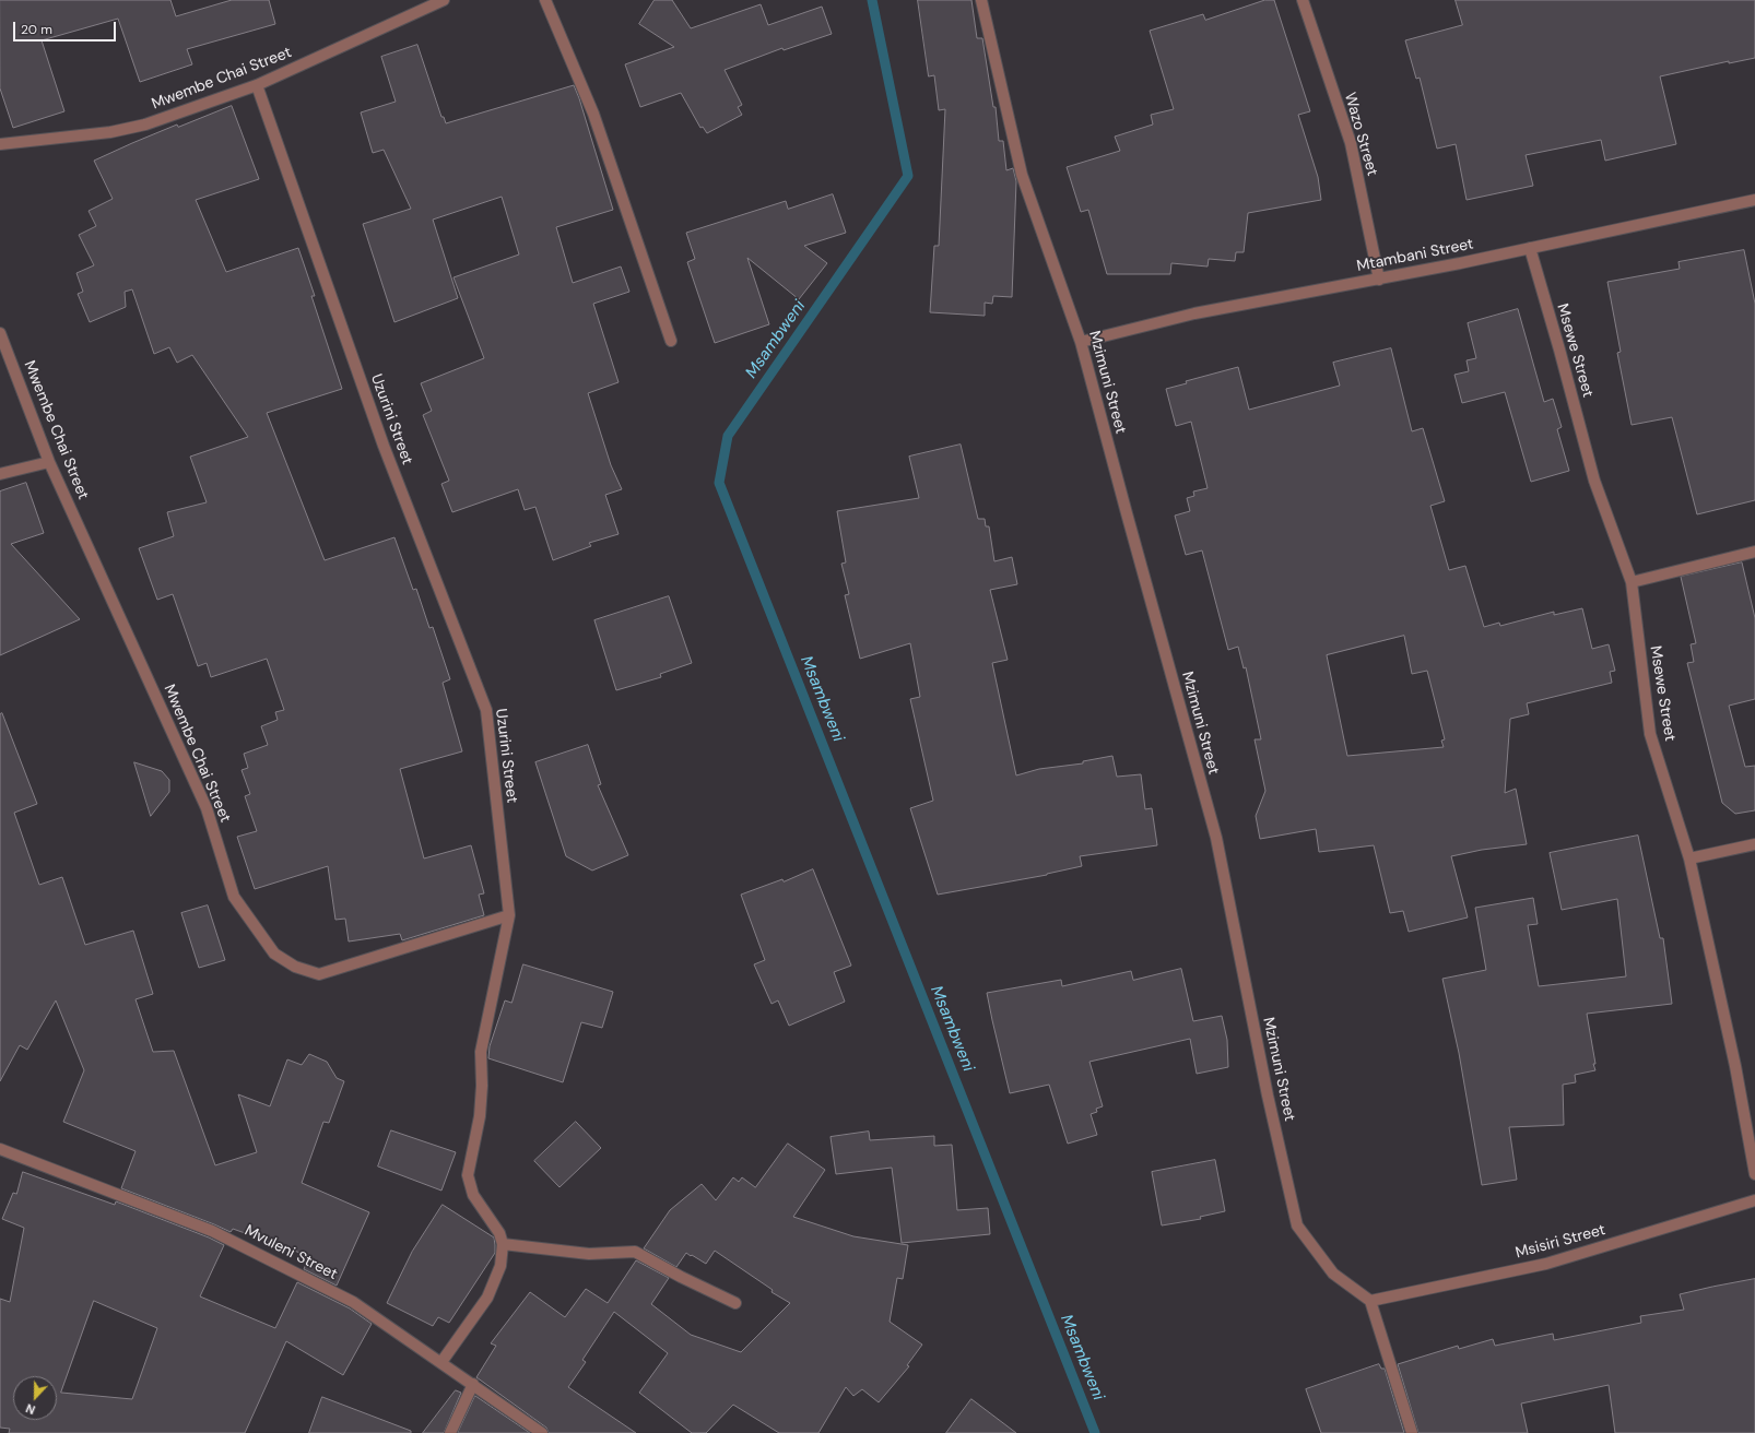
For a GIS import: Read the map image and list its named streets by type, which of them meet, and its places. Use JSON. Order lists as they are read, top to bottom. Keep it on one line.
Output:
{"streets":{"street":["Mwembe Chai Street","Wazo Street","Mtambani Street","Msewe Street","Mzimuni Street","Uzurini Street","Msisiri Street","Mvuleni Street"]},"crossings":[["Mwembe Chai Street","Uzurini Street"],["Wazo Street","Mtambani Street"],["Mtambani Street","Msewe Street"],["Mtambani Street","Mzimuni Street"],["Mzimuni Street","Msisiri Street"],["Uzurini Street","Mvuleni Street"]],"water":["Msambweni"],"scale_bar":"20 m","north":"bottom"}
